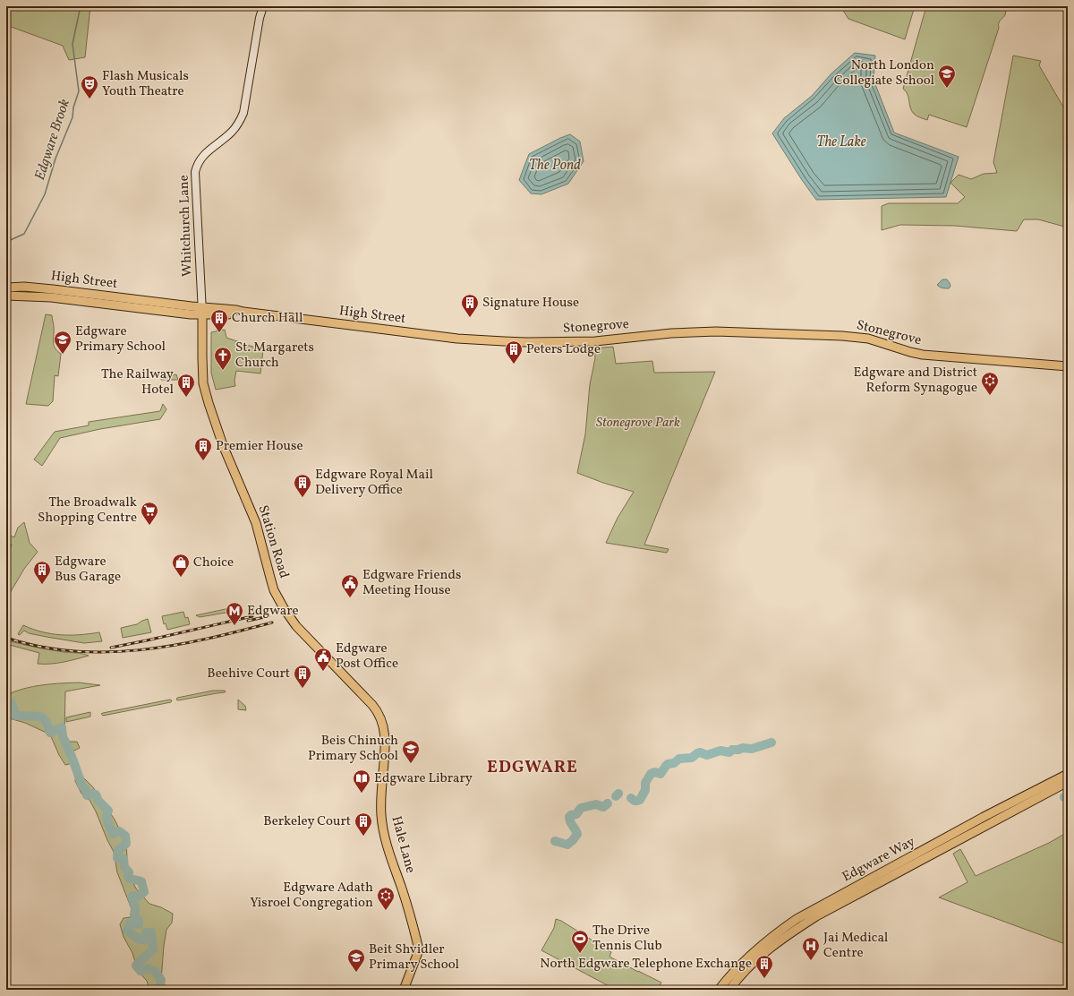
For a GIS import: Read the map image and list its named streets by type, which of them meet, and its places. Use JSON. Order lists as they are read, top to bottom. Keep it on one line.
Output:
{"streets":{"main road":["Whitchurch Lane","High Street","Stonegrove","Station Road","Hale Lane","Edgware Way"]},"crossings":[["Whitchurch Lane","High Street"],["Whitchurch Lane","Station Road"],["High Street","Stonegrove"],["High Street","Station Road"],["Station Road","Hale Lane"]],"districts":["EDGWARE"],"water":["Edgware Brook","The Lake","The Pond"],"parks":["Stonegrove Park"],"places":{"school or university":["North London Collegiate School","Edgware Primary School","Beis Chinuch Primary School","Beit Shvidler Primary School"],"theatre":["Flash Musicals Youth Theatre"],"building":["Signature House","Church Hall","Peters Lodge","The Railway Hotel","Premier House","Edgware Royal Mail Delivery Office","Edgware Bus Garage","Beehive Court","Berkeley Court","North Edgware Telephone Exchange"],"church":["St. Margarets Church"],"synagogue":["Edgware and District Reform Synagogue","Edgware Adath Yisroel Congregation"],"supermarket":["The Broadwalk Shopping Centre"],"shop":["Choice"],"public building":["Edgware Friends Meeting House","Edgware Post Office"],"metro station":["Edgware"],"library":["Edgware Library"],"sports":["The Drive Tennis Club"],"hospital":["Jai Medical Centre"]}}
